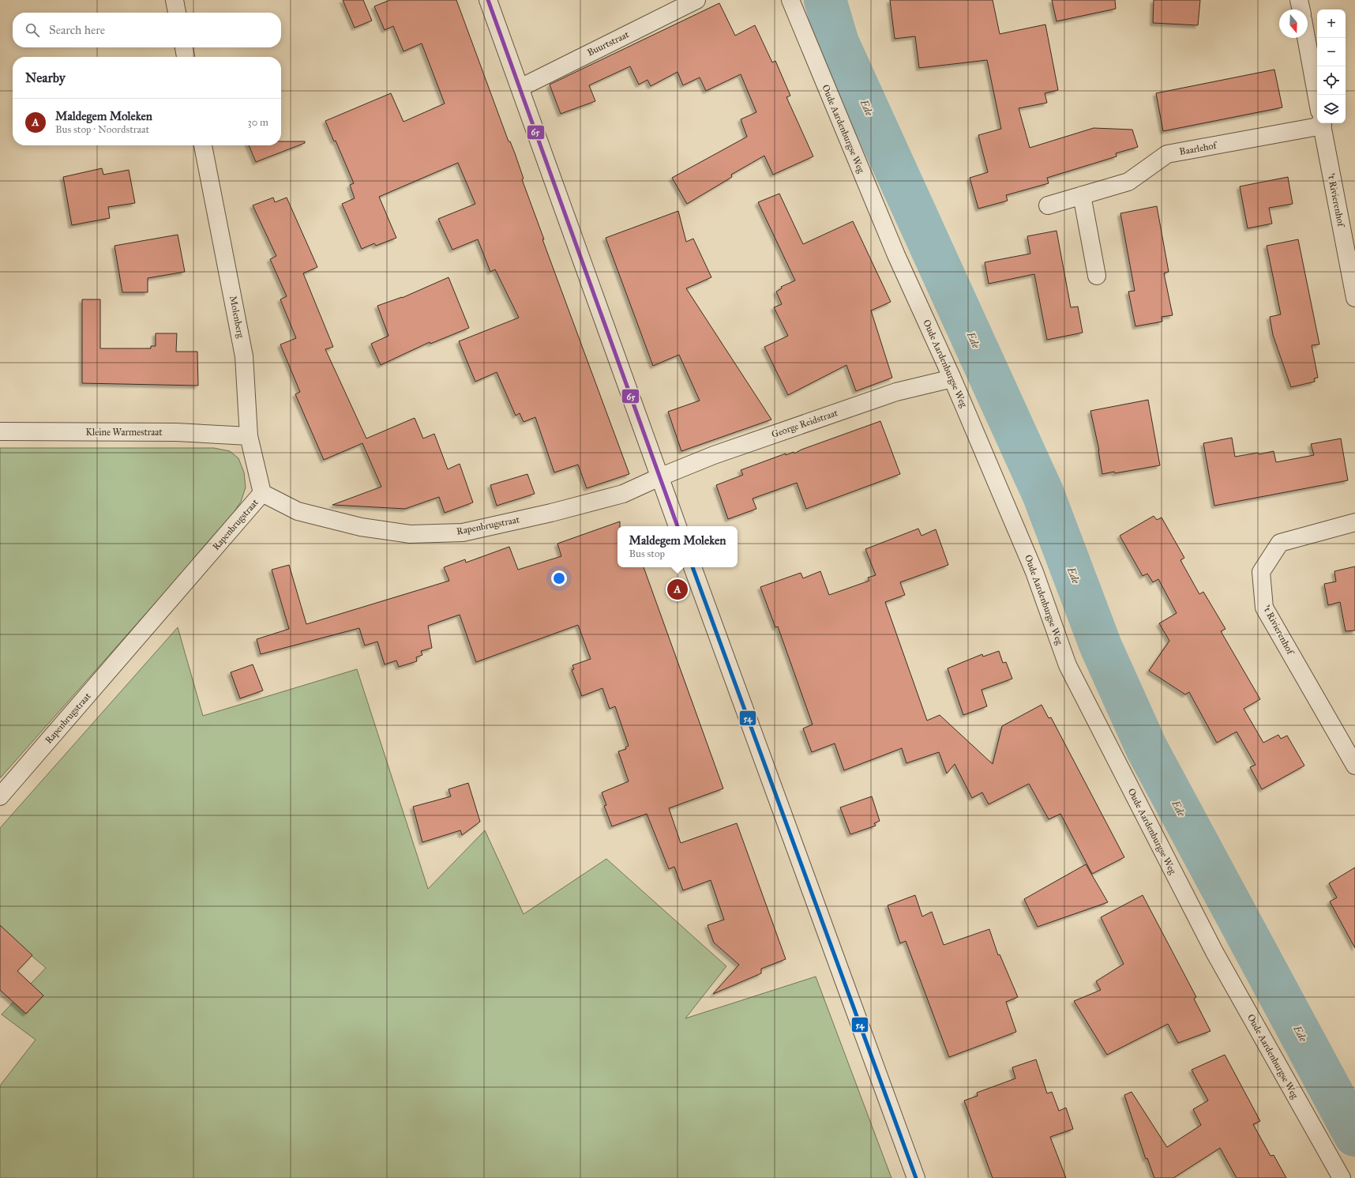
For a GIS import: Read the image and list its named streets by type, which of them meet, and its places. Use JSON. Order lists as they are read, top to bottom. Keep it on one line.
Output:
{"streets":{"street":["Buurtstraat","Oude Aardenburgse Weg","Baarlehof","'t Rivierenhof","Molenberg","George Reidstraat","Kleine Warmestraat","Rapenbrugstraat"]},"crossings":[["Oude Aardenburgse Weg","George Reidstraat"],["Molenberg","Kleine Warmestraat"],["Molenberg","Rapenbrugstraat"],["George Reidstraat","Rapenbrugstraat"]],"water":["Ede"],"lines":["transit line 65","transit line 54"],"north":"bottom","page":{"map_buttons":["+","−"],"search":"Search here","heading":"Nearby","list":[{"mark":"A","name":"Maldegem Moleken","note":"Bus stop · Noordstraat","value":"30 m"}],"popup":["Maldegem Moleken","Bus stop"],"pins":"A"}}
